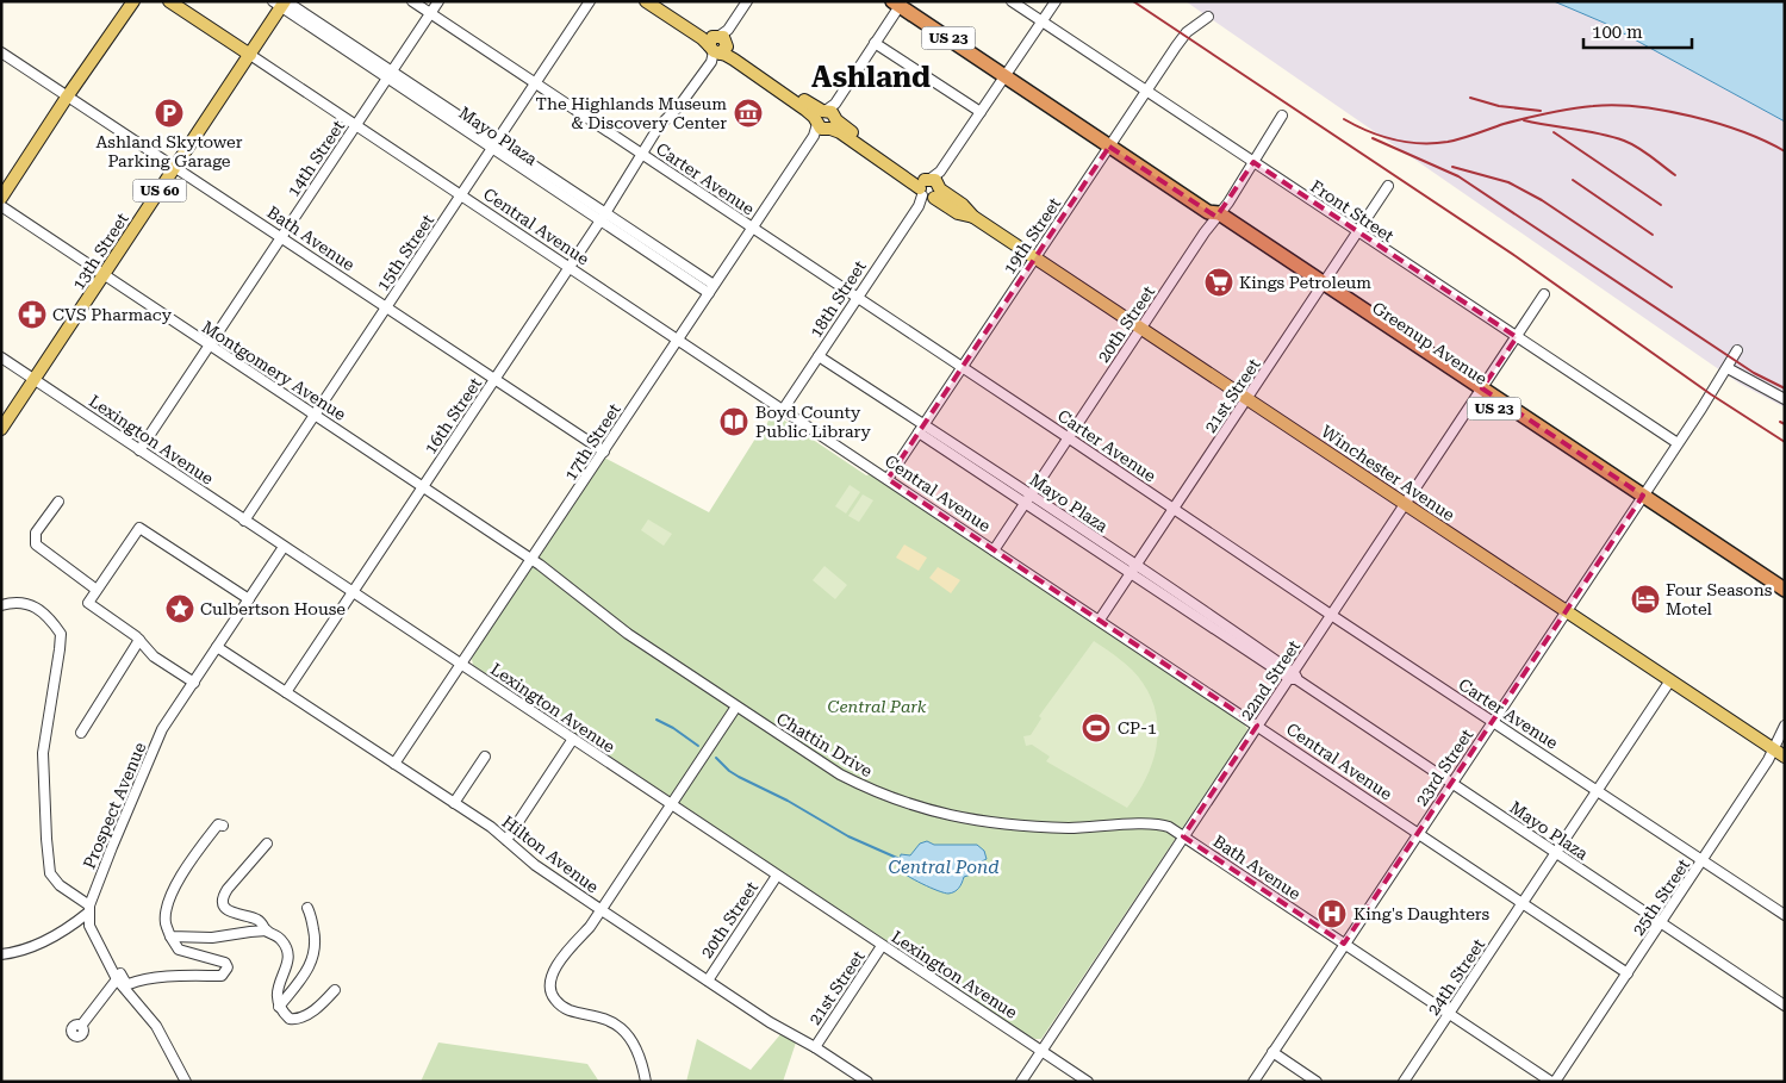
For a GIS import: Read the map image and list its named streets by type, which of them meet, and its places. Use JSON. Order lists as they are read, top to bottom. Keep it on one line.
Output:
{"streets":{"highway":["US 23","Greenup Avenue"],"main road":["US 60","Central Avenue","13th Street","Winchester Avenue"],"street":["Mayo Plaza","14th Street","Carter Avenue","Front Street","19th Street","Bath Avenue","15th Street","18th Street","20th Street","Montgomery Avenue","21st Street","16th Street","Lexington Avenue","17th Street","22nd Street","Chattin Drive","23rd Street","Prospect Avenue","Hilton Avenue","25th Street","24th Street"]},"crossings":[["Mayo Plaza","14th Street"],["Mayo Plaza","19th Street"],["Mayo Plaza","13th Street"],["Mayo Plaza","15th Street"],["Mayo Plaza","18th Street"],["Mayo Plaza","20th Street"],["Mayo Plaza","21st Street"],["Mayo Plaza","16th Street"],["Mayo Plaza","17th Street"],["Mayo Plaza","22nd Street"],["Mayo Plaza","23rd Street"],["Mayo Plaza","25th Street"],["Mayo Plaza","24th Street"],["14th Street","Carter Avenue"],["14th Street","Central Avenue"],["14th Street","Bath Avenue"],["14th Street","Montgomery Avenue"],["14th Street","Lexington Avenue"],["Carter Avenue","19th Street"],["Carter Avenue","15th Street"],["Carter Avenue","18th Street"],["Carter Avenue","20th Street"],["Carter Avenue","21st Street"],["Carter Avenue","16th Street"],["Carter Avenue","17th Street"],["Carter Avenue","22nd Street"],["Carter Avenue","23rd Street"],["Carter Avenue","25th Street"],["Carter Avenue","24th Street"],["Front Street","19th Street"],["Front Street","18th Street"],["Front Street","20th Street"],["Front Street","21st Street"],["Front Street","22nd Street"],["Front Street","23rd Street"],["Central Avenue","19th Street"],["Central Avenue","13th Street"],["Central Avenue","15th Street"],["Central Avenue","18th Street"],["Central Avenue","20th Street"],["Central Avenue","21st Street"],["Central Avenue","16th Street"],["Central Avenue","17th Street"],["Central Avenue","22nd Street"],["Central Avenue","23rd Street"],["Central Avenue","25th Street"],["Central Avenue","24th Street"],["19th Street","Greenup Avenue"],["19th Street","Winchester Avenue"],["Bath Avenue","13th Street"],["Bath Avenue","15th Street"],["Bath Avenue","16th Street"],["Bath Avenue","17th Street"],["Bath Avenue","22nd Street"],["Bath Avenue","Chattin Drive"],["Bath Avenue","23rd Street"],["Bath Avenue","25th Street"],["Bath Avenue","24th Street"],["13th Street","Montgomery Avenue"],["13th Street","Lexington Avenue"],["15th Street","Montgomery Avenue"],["15th Street","Lexington Avenue"],["18th Street","Greenup Avenue"],["18th Street","Winchester Avenue"],["20th Street","Greenup Avenue"],["20th Street","Lexington Avenue"],["20th Street","Winchester Avenue"],["20th Street","Hilton Avenue"],["Greenup Avenue","21st Street"],["Greenup Avenue","17th Street"],["Greenup Avenue","22nd Street"],["Greenup Avenue","23rd Street"],["Montgomery Avenue","16th Street"],["Montgomery Avenue","17th Street"],["Montgomery Avenue","Chattin Drive"],["21st Street","Lexington Avenue"],["21st Street","Winchester Avenue"],["21st Street","Hilton Avenue"],["16th Street","Lexington Avenue"],["16th Street","Winchester Avenue"],["16th Street","Hilton Avenue"],["Lexington Avenue","17th Street"],["Lexington Avenue","22nd Street"],["Lexington Avenue","Prospect Avenue"],["17th Street","Winchester Avenue"],["17th Street","Chattin Drive"],["17th Street","Hilton Avenue"],["Winchester Avenue","22nd Street"],["Winchester Avenue","23rd Street"],["Winchester Avenue","25th Street"],["Winchester Avenue","24th Street"],["22nd Street","Chattin Drive"],["Prospect Avenue","Hilton Avenue"]],"districts":["Ashland"],"water":["Central Pond"],"parks":["Central Park"],"places":{"parking":["Ashland Skytower Parking Garage"],"museum":["The Highlands Museum & Discovery Center"],"supermarket":["Kings Petroleum"],"pharmacy":["CVS Pharmacy"],"library":["Boyd County Public Library"],"hotel":["Four Seasons Motel"],"place":["Culbertson House"],"sports":["CP-1"],"hospital":["King's Daughters"]},"scale_bar":"100 m"}
